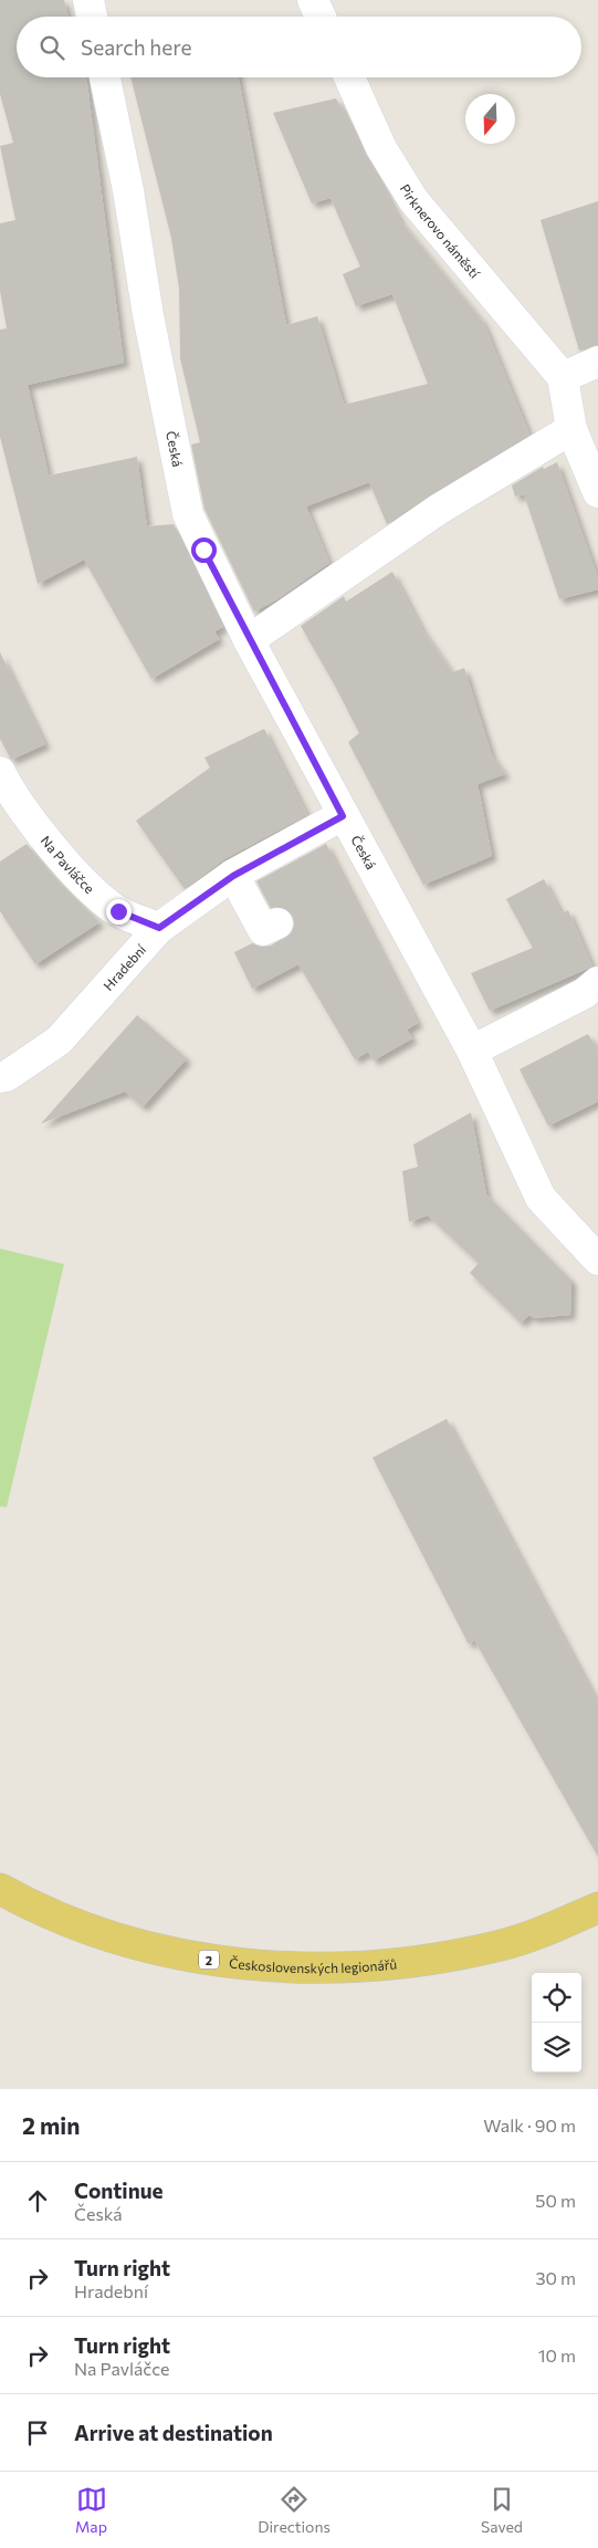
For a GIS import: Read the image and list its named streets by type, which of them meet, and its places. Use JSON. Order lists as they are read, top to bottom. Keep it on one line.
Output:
{"streets":{"main road":["2","Československých legionářů"],"street":["Pirknerovo náměstí","Česká","Na Pavláčce","Hradební"]},"crossings":[["Česká","Hradební"],["Na Pavláčce","Hradební"]],"north":"bottom","page":{"search":"Search here","heading":["2 min","Walk · 90 m"],"list":[["Continue","Česká","50 m"],["Turn right","Hradební","30 m"],["Turn right","Na Pavláčce","10 m"],"Arrive at destination"],"nav":["Map","Directions","Saved"]}}
